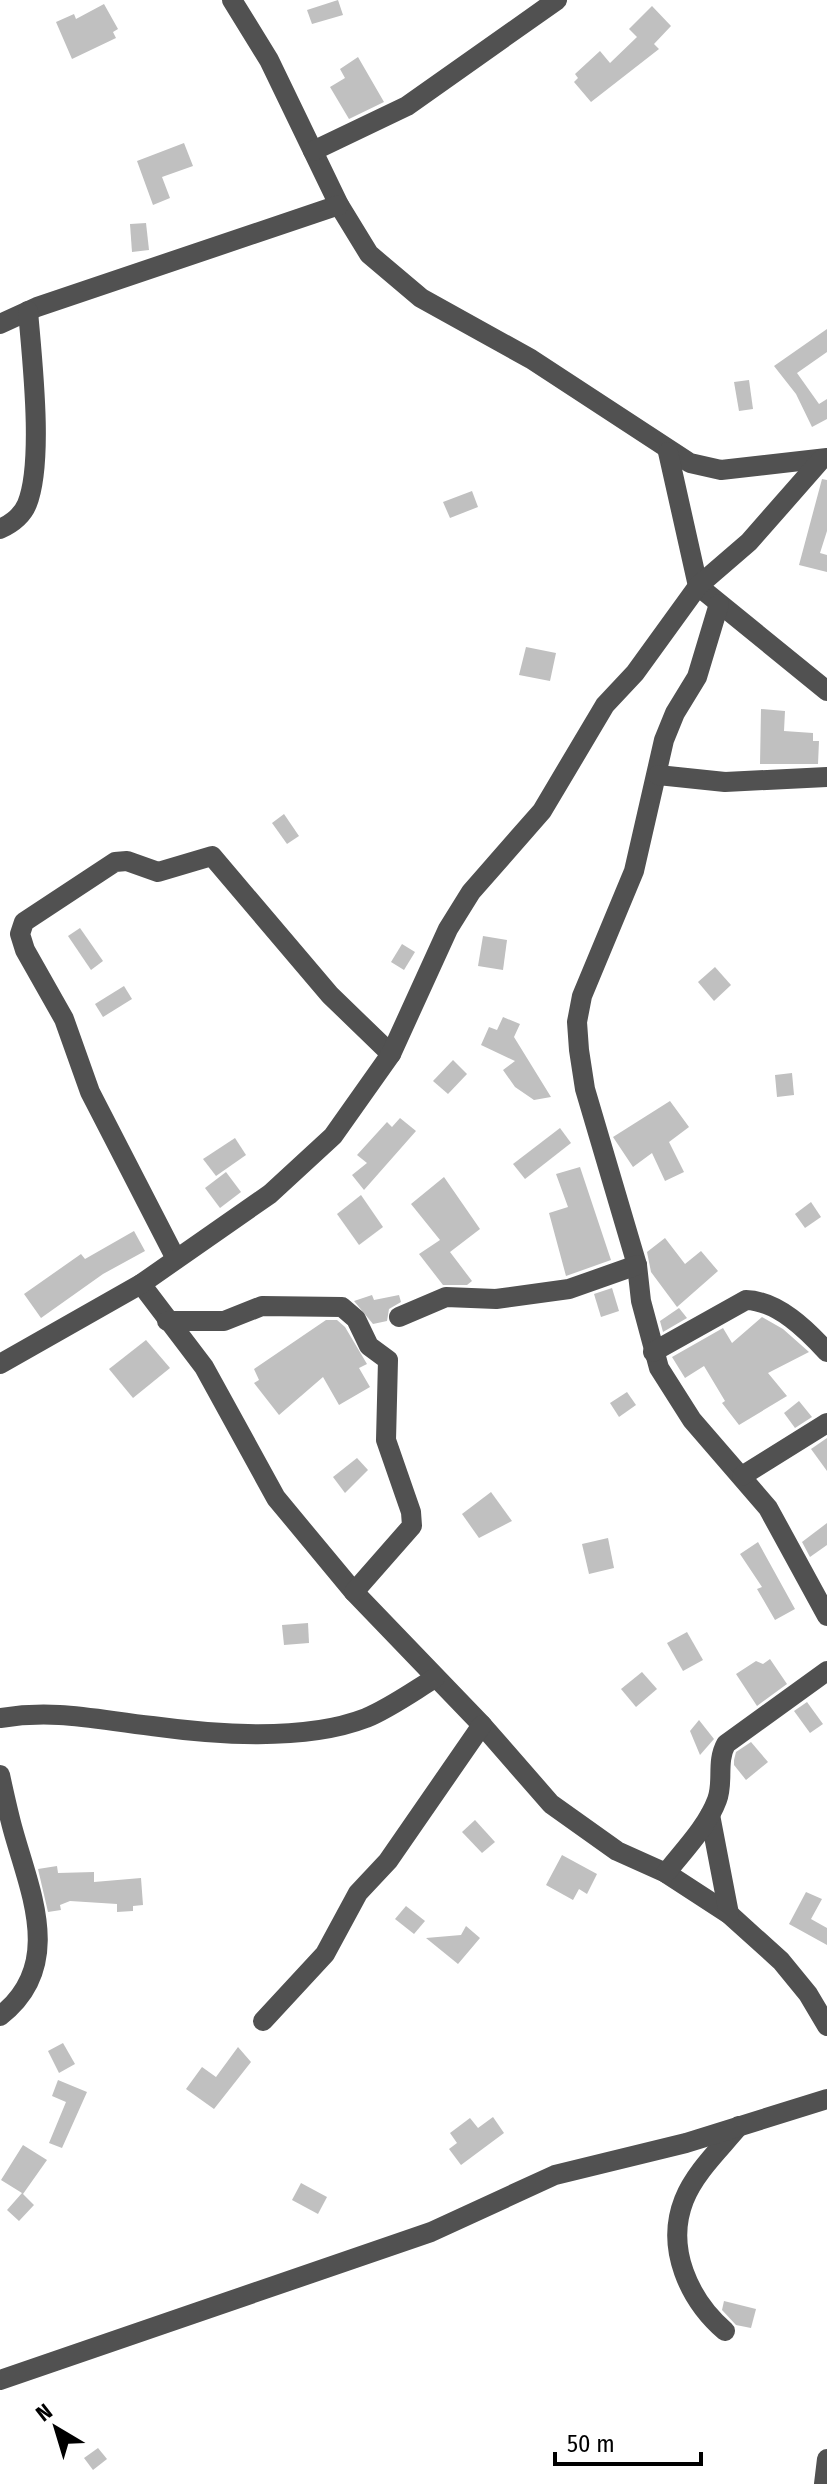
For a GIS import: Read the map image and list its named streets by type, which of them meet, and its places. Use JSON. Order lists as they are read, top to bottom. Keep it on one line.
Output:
{"scale_bar":"50 m","north":"top left"}
